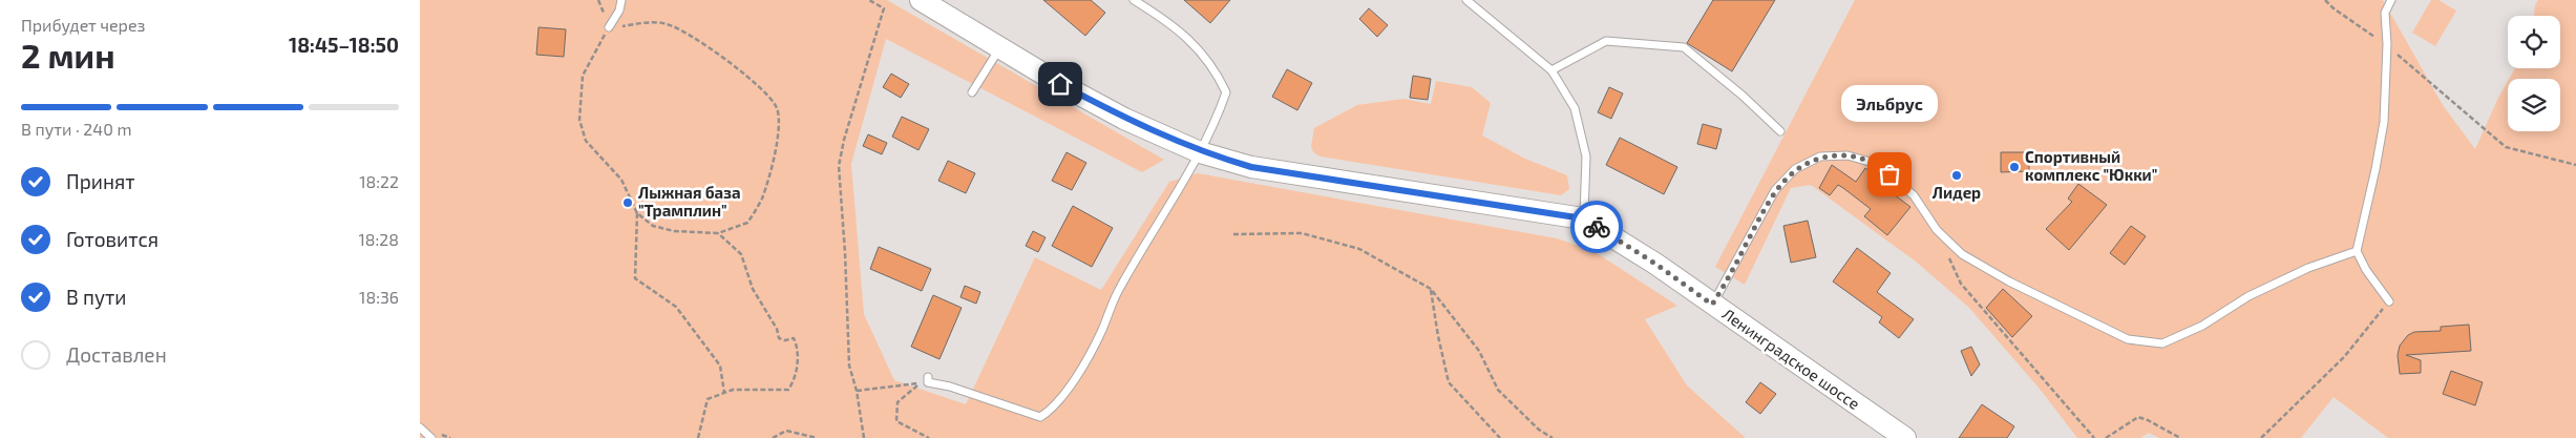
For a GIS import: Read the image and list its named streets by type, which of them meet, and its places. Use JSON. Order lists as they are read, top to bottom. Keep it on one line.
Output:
{"streets":{"main road":["Ленинградское шоссе"]},"places":["Спортивный комплекс \"Юкки\"","Эльбрус","Лидер","Лыжная база \"Трамплин\""],"page":{"heading":["2 мин","Прибудет через","18:45–18:50"],"bubble":"Эльбрус","bar":"В пути · 240 m","list":[["Принят","18:22"],["Готовится","18:28"],["В пути","18:36"],"Доставлен"]}}
